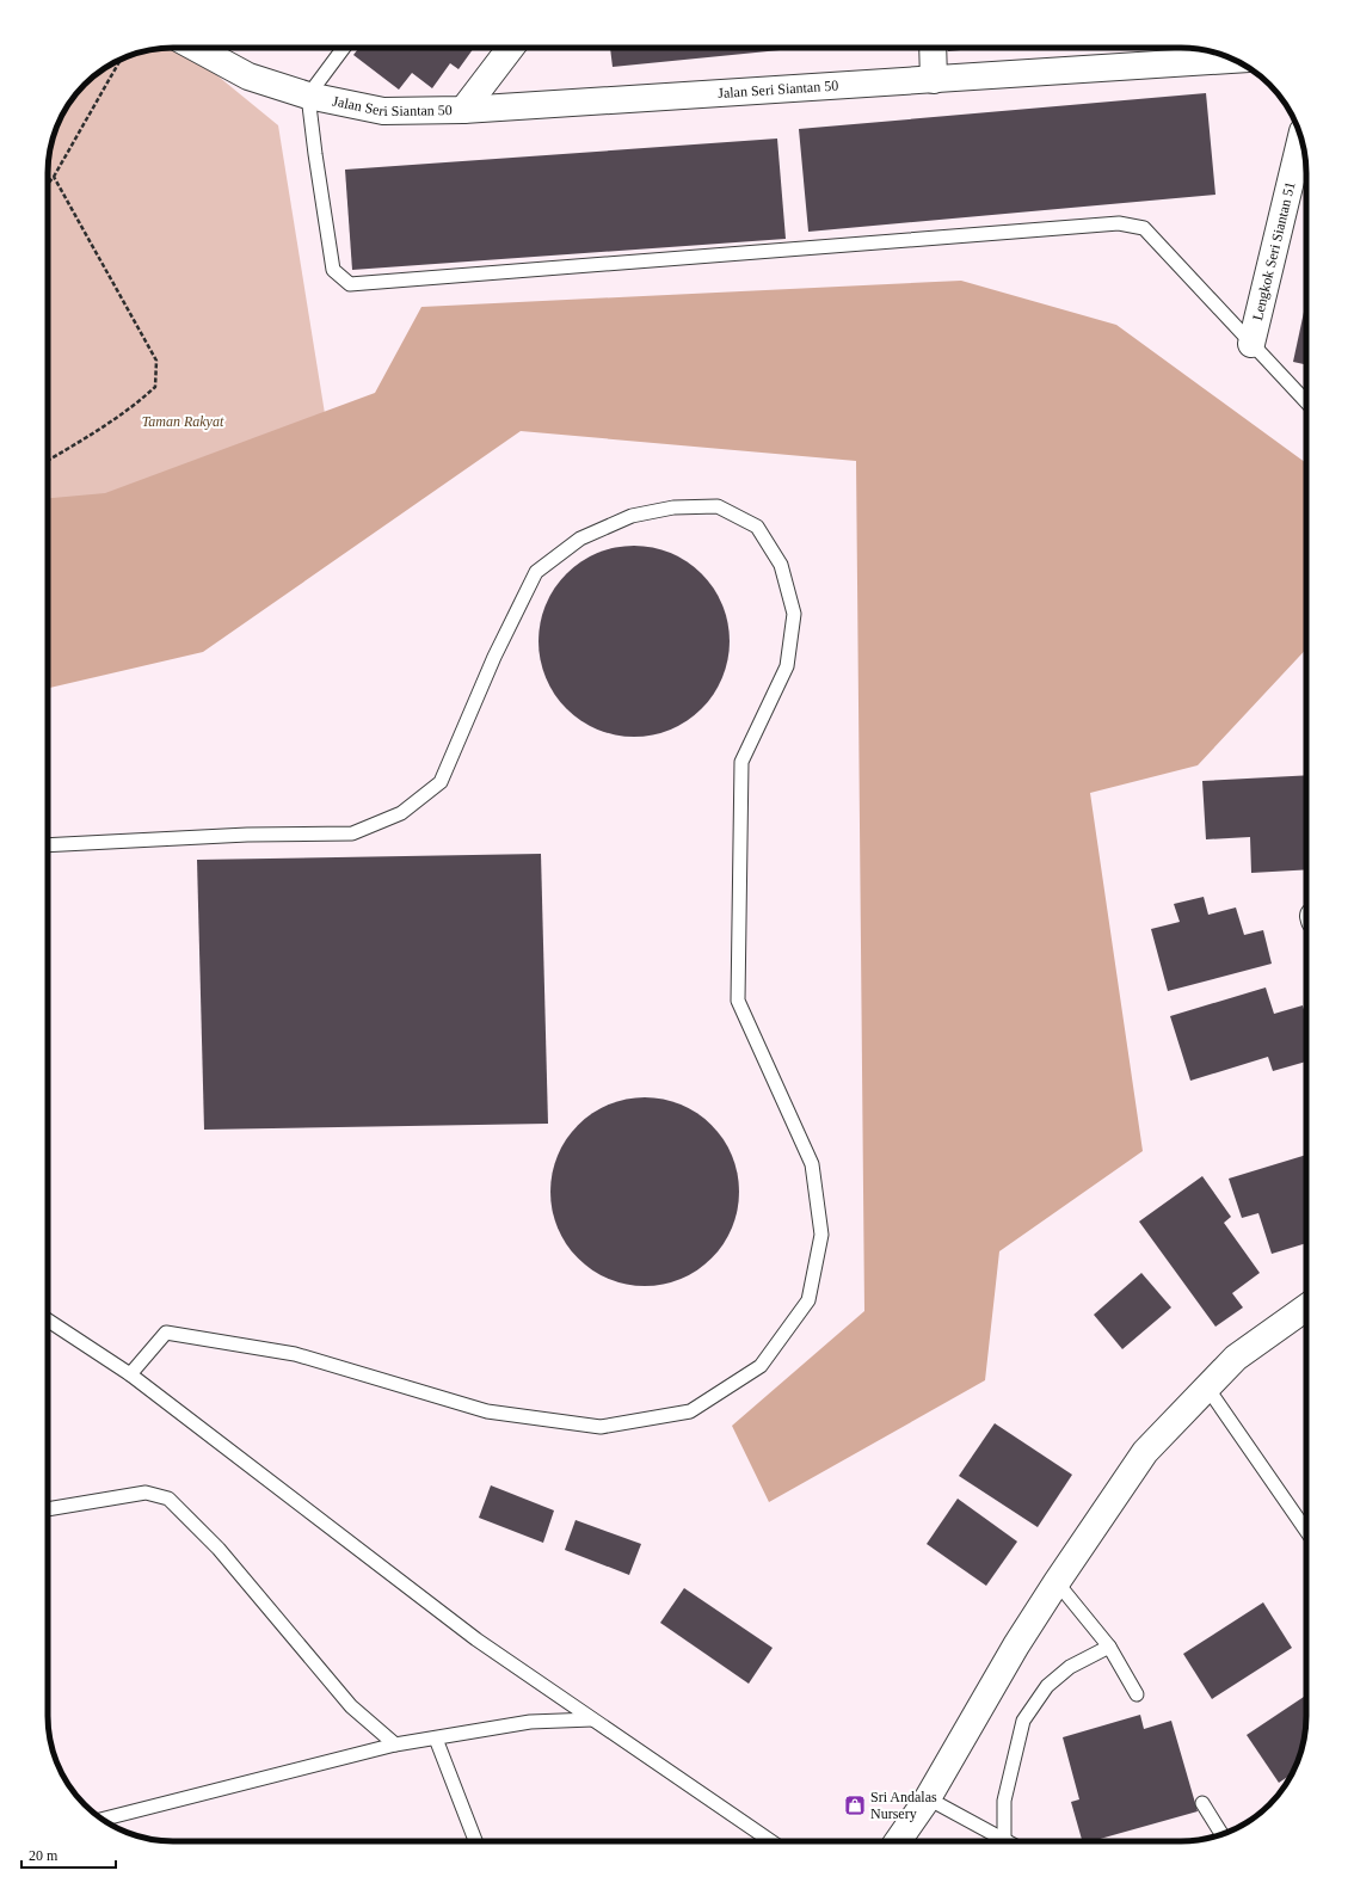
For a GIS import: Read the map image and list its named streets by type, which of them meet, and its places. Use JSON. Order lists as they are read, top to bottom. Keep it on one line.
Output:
{"streets":{"street":["Jalan Seri Siantan 50","Lengkok Seri Siantan 51"]},"parks":["Taman Rakyat"],"places":{"shop":["Sri Andalas Nursery"]},"scale_bar":"20 m"}
